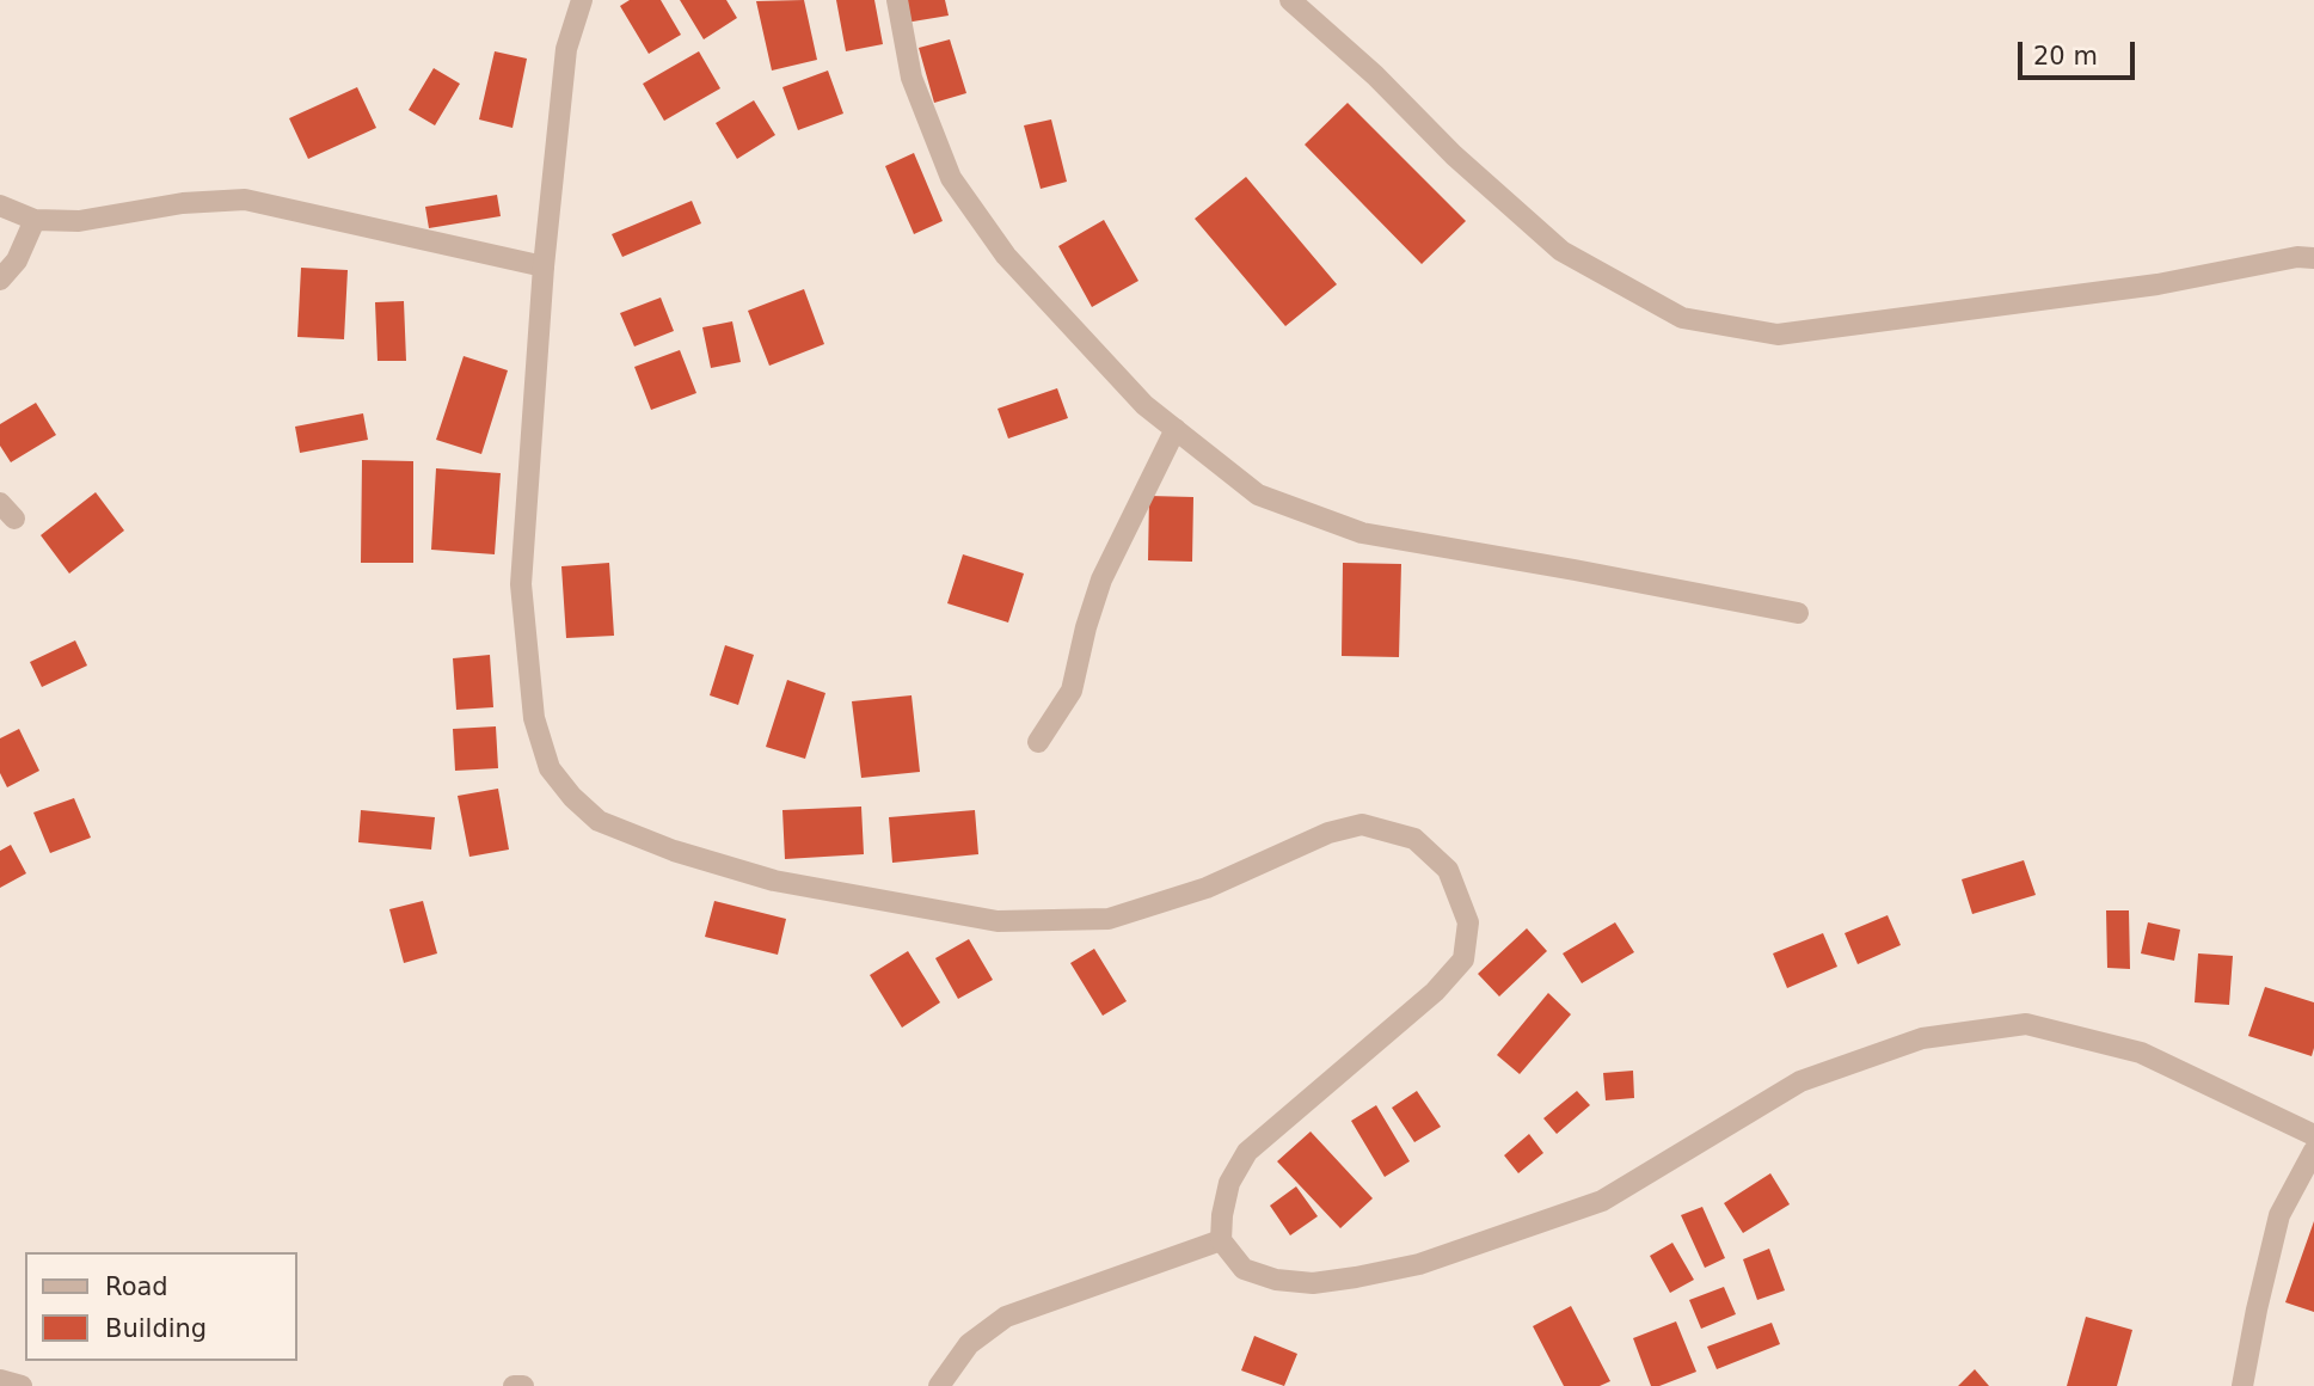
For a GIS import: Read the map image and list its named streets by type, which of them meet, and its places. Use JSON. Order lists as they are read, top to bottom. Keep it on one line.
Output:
{"legend":["Road","Building"],"scale_bar":"20 m"}
